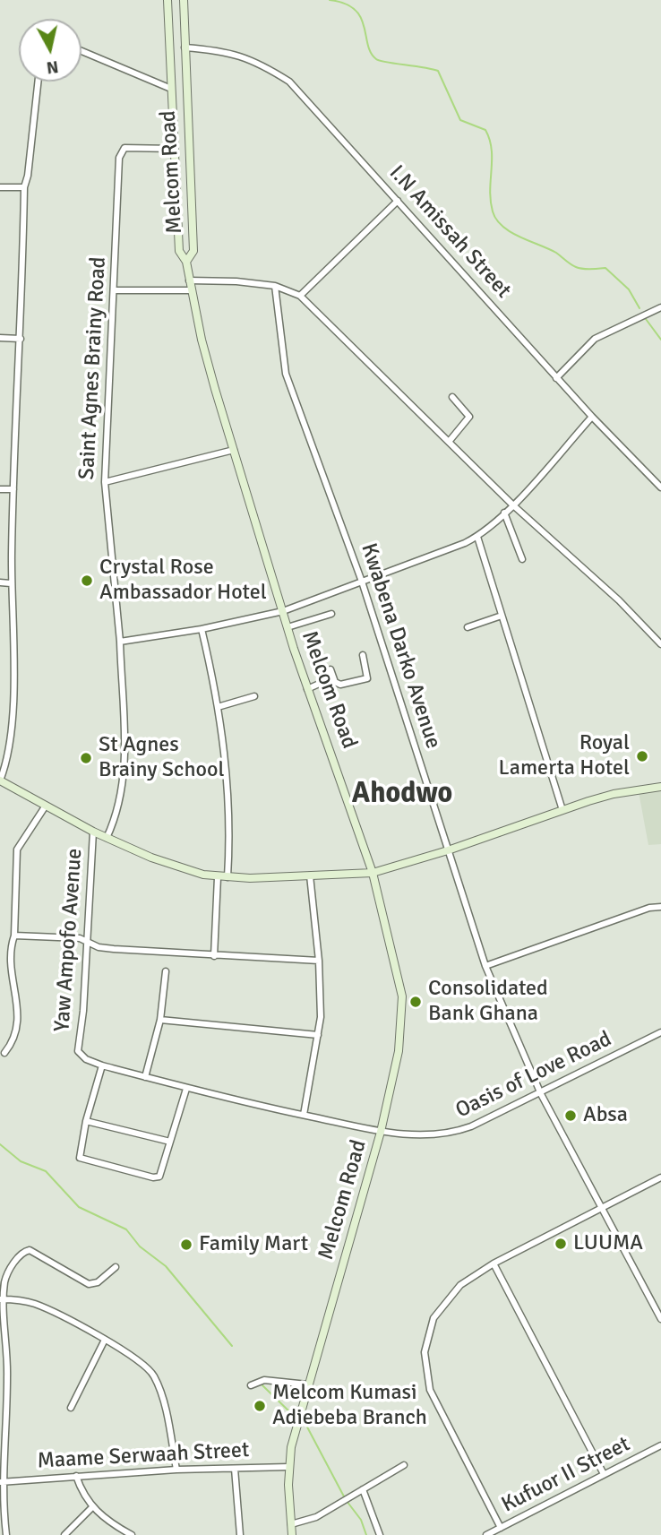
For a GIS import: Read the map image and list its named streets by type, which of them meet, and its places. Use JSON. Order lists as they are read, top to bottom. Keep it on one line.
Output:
{"streets":{"main road":["Melcom Road"],"street":["I.N Amissah Street","Saint Agnes Brainy Road","Kwabena Darko Avenue","Yaw Ampofo Avenue","Oasis of Love Road","Maame Serwaah Street","Kufuor II Street"]},"crossings":[["Melcom Road","I.N Amissah Street"],["Melcom Road","Oasis of Love Road"],["Melcom Road","Maame Serwaah Street"],["Kwabena Darko Avenue","Oasis of Love Road"],["Yaw Ampofo Avenue","Oasis of Love Road"]],"districts":["Ahodwo"],"places":["Crystal Rose Ambassador Hotel","Royal Lamerta Hotel","St Agnes Brainy School","Consolidated Bank Ghana","Absa","LUUMA","Family Mart","Melcom Kumasi Adiebeba Branch"],"north":"bottom"}
